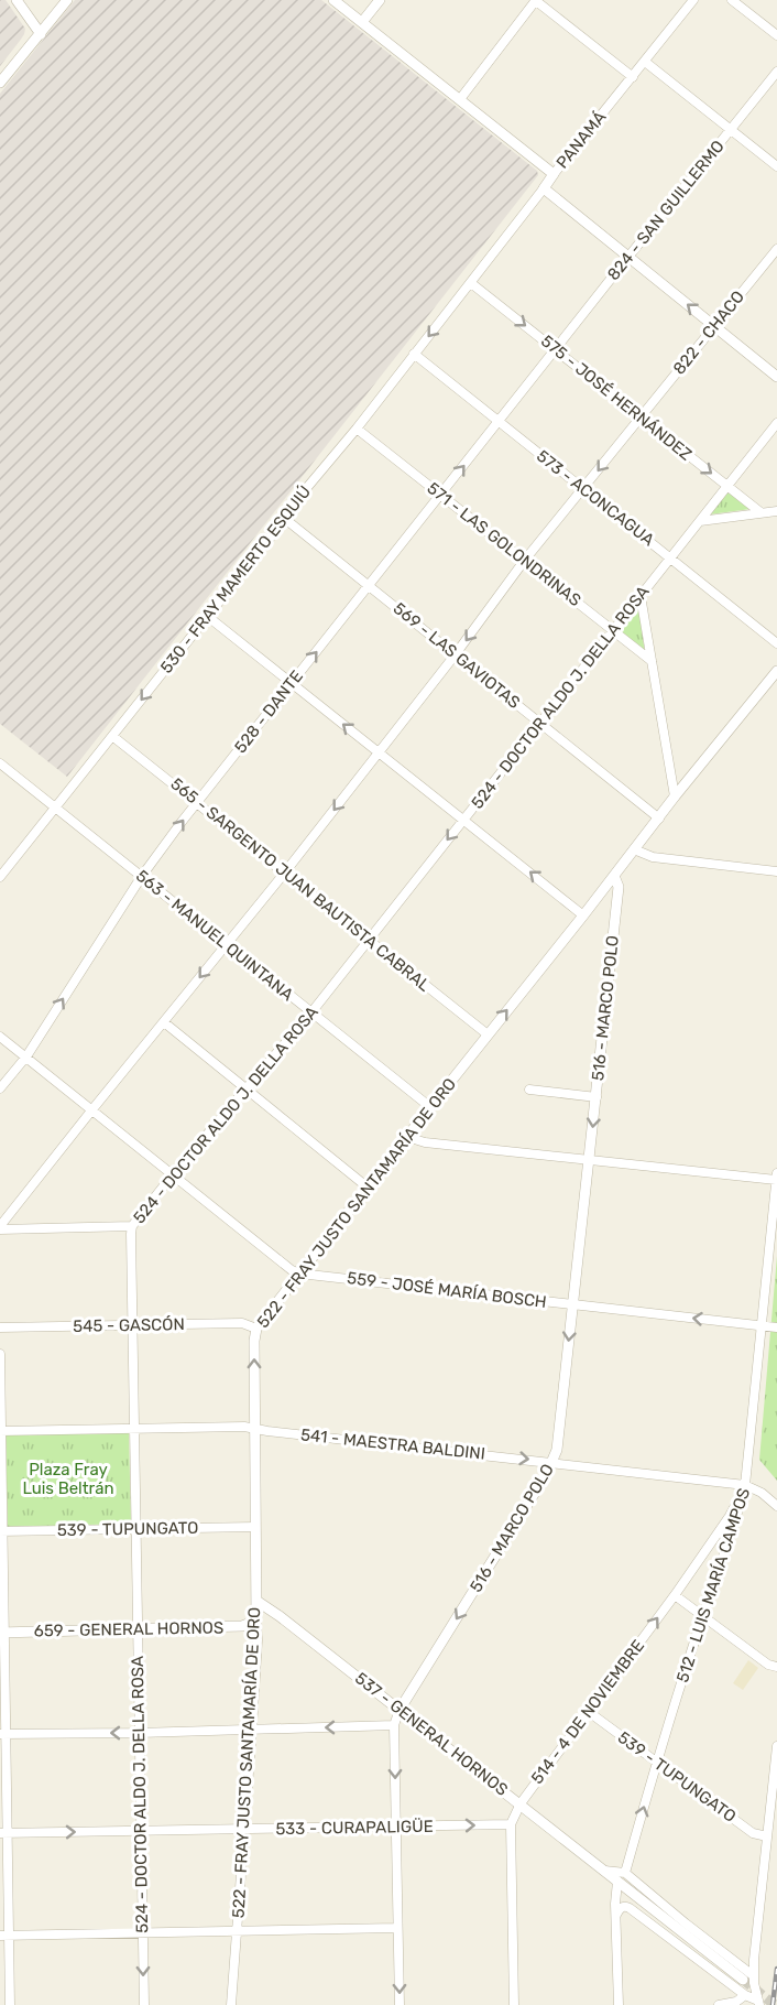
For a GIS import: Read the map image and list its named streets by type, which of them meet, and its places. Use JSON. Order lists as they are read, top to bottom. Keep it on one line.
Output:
{"streets":{"street":["PANAMÁ","824 - SAN GUILLERMO","822 - CHACO","575 - JOSÉ HERNÁNDEZ","573 - ACONCAGUA","571 - LAS GOLONDRINAS","530 - FRAY MAMERTO ESQUIÚ","569 - LAS GAVIOTAS","524 - DOCTOR ALDO J. DELLA ROSA","528 - DANTE","565 - SARGENTO JUAN BAUTISTA CABRAL","563 - MANUEL QUINTANA","516 - MARCO POLO","522 - FRAY JUSTO SANTAMARÍA DE ORO","559 - JOSÉ MARÍA BOSCH","545 - GASCÓN","541 - MAESTRA BALDINI","539 - TUPUNGATO","512 - LUIS MARÍA CAMPOS","659 - GENERAL HORNOS","514 - 4 DE NOVIEMBRE","537 - GENERAL HORNOS","533 - CURAPALIGÜE"]},"crossings":[["PANAMÁ","575 - JOSÉ HERNÁNDEZ"],["PANAMÁ","530 - FRAY MAMERTO ESQUIÚ"],["824 - SAN GUILLERMO","575 - JOSÉ HERNÁNDEZ"],["824 - SAN GUILLERMO","528 - DANTE"],["822 - CHACO","575 - JOSÉ HERNÁNDEZ"],["822 - CHACO","573 - ACONCAGUA"],["822 - CHACO","571 - LAS GOLONDRINAS"],["822 - CHACO","569 - LAS GAVIOTAS"],["822 - CHACO","565 - SARGENTO JUAN BAUTISTA CABRAL"],["822 - CHACO","563 - MANUEL QUINTANA"],["822 - CHACO","559 - JOSÉ MARÍA BOSCH"],["575 - JOSÉ HERNÁNDEZ","530 - FRAY MAMERTO ESQUIÚ"],["575 - JOSÉ HERNÁNDEZ","524 - DOCTOR ALDO J. DELLA ROSA"],["575 - JOSÉ HERNÁNDEZ","528 - DANTE"],["573 - ACONCAGUA","530 - FRAY MAMERTO ESQUIÚ"],["573 - ACONCAGUA","524 - DOCTOR ALDO J. DELLA ROSA"],["573 - ACONCAGUA","528 - DANTE"],["571 - LAS GOLONDRINAS","530 - FRAY MAMERTO ESQUIÚ"],["571 - LAS GOLONDRINAS","524 - DOCTOR ALDO J. DELLA ROSA"],["571 - LAS GOLONDRINAS","528 - DANTE"],["530 - FRAY MAMERTO ESQUIÚ","569 - LAS GAVIOTAS"],["530 - FRAY MAMERTO ESQUIÚ","565 - SARGENTO JUAN BAUTISTA CABRAL"],["530 - FRAY MAMERTO ESQUIÚ","563 - MANUEL QUINTANA"],["569 - LAS GAVIOTAS","524 - DOCTOR ALDO J. DELLA ROSA"],["569 - LAS GAVIOTAS","528 - DANTE"],["569 - LAS GAVIOTAS","522 - FRAY JUSTO SANTAMARÍA DE ORO"],["524 - DOCTOR ALDO J. DELLA ROSA","565 - SARGENTO JUAN BAUTISTA CABRAL"],["524 - DOCTOR ALDO J. DELLA ROSA","563 - MANUEL QUINTANA"],["524 - DOCTOR ALDO J. DELLA ROSA","559 - JOSÉ MARÍA BOSCH"],["524 - DOCTOR ALDO J. DELLA ROSA","545 - GASCÓN"],["524 - DOCTOR ALDO J. DELLA ROSA","541 - MAESTRA BALDINI"],["524 - DOCTOR ALDO J. DELLA ROSA","539 - TUPUNGATO"],["524 - DOCTOR ALDO J. DELLA ROSA","659 - GENERAL HORNOS"],["524 - DOCTOR ALDO J. DELLA ROSA","533 - CURAPALIGÜE"],["528 - DANTE","565 - SARGENTO JUAN BAUTISTA CABRAL"],["528 - DANTE","563 - MANUEL QUINTANA"],["528 - DANTE","559 - JOSÉ MARÍA BOSCH"],["565 - SARGENTO JUAN BAUTISTA CABRAL","522 - FRAY JUSTO SANTAMARÍA DE ORO"],["563 - MANUEL QUINTANA","522 - FRAY JUSTO SANTAMARÍA DE ORO"],["516 - MARCO POLO","522 - FRAY JUSTO SANTAMARÍA DE ORO"],["516 - MARCO POLO","559 - JOSÉ MARÍA BOSCH"],["516 - MARCO POLO","541 - MAESTRA BALDINI"],["516 - MARCO POLO","537 - GENERAL HORNOS"],["516 - MARCO POLO","533 - CURAPALIGÜE"],["522 - FRAY JUSTO SANTAMARÍA DE ORO","559 - JOSÉ MARÍA BOSCH"],["522 - FRAY JUSTO SANTAMARÍA DE ORO","545 - GASCÓN"],["522 - FRAY JUSTO SANTAMARÍA DE ORO","541 - MAESTRA BALDINI"],["522 - FRAY JUSTO SANTAMARÍA DE ORO","539 - TUPUNGATO"],["522 - FRAY JUSTO SANTAMARÍA DE ORO","659 - GENERAL HORNOS"],["522 - FRAY JUSTO SANTAMARÍA DE ORO","537 - GENERAL HORNOS"],["522 - FRAY JUSTO SANTAMARÍA DE ORO","533 - CURAPALIGÜE"],["559 - JOSÉ MARÍA BOSCH","512 - LUIS MARÍA CAMPOS"],["541 - MAESTRA BALDINI","512 - LUIS MARÍA CAMPOS"],["541 - MAESTRA BALDINI","514 - 4 DE NOVIEMBRE"],["539 - TUPUNGATO","512 - LUIS MARÍA CAMPOS"],["539 - TUPUNGATO","514 - 4 DE NOVIEMBRE"],["512 - LUIS MARÍA CAMPOS","514 - 4 DE NOVIEMBRE"],["512 - LUIS MARÍA CAMPOS","537 - GENERAL HORNOS"],["514 - 4 DE NOVIEMBRE","537 - GENERAL HORNOS"],["514 - 4 DE NOVIEMBRE","533 - CURAPALIGÜE"]],"one_way":["822 - CHACO","575 - JOSÉ HERNÁNDEZ","528 - DANTE","516 - MARCO POLO","541 - MAESTRA BALDINI","533 - CURAPALIGÜE"],"parks":["Plaza Fray Luis Beltrán"]}
